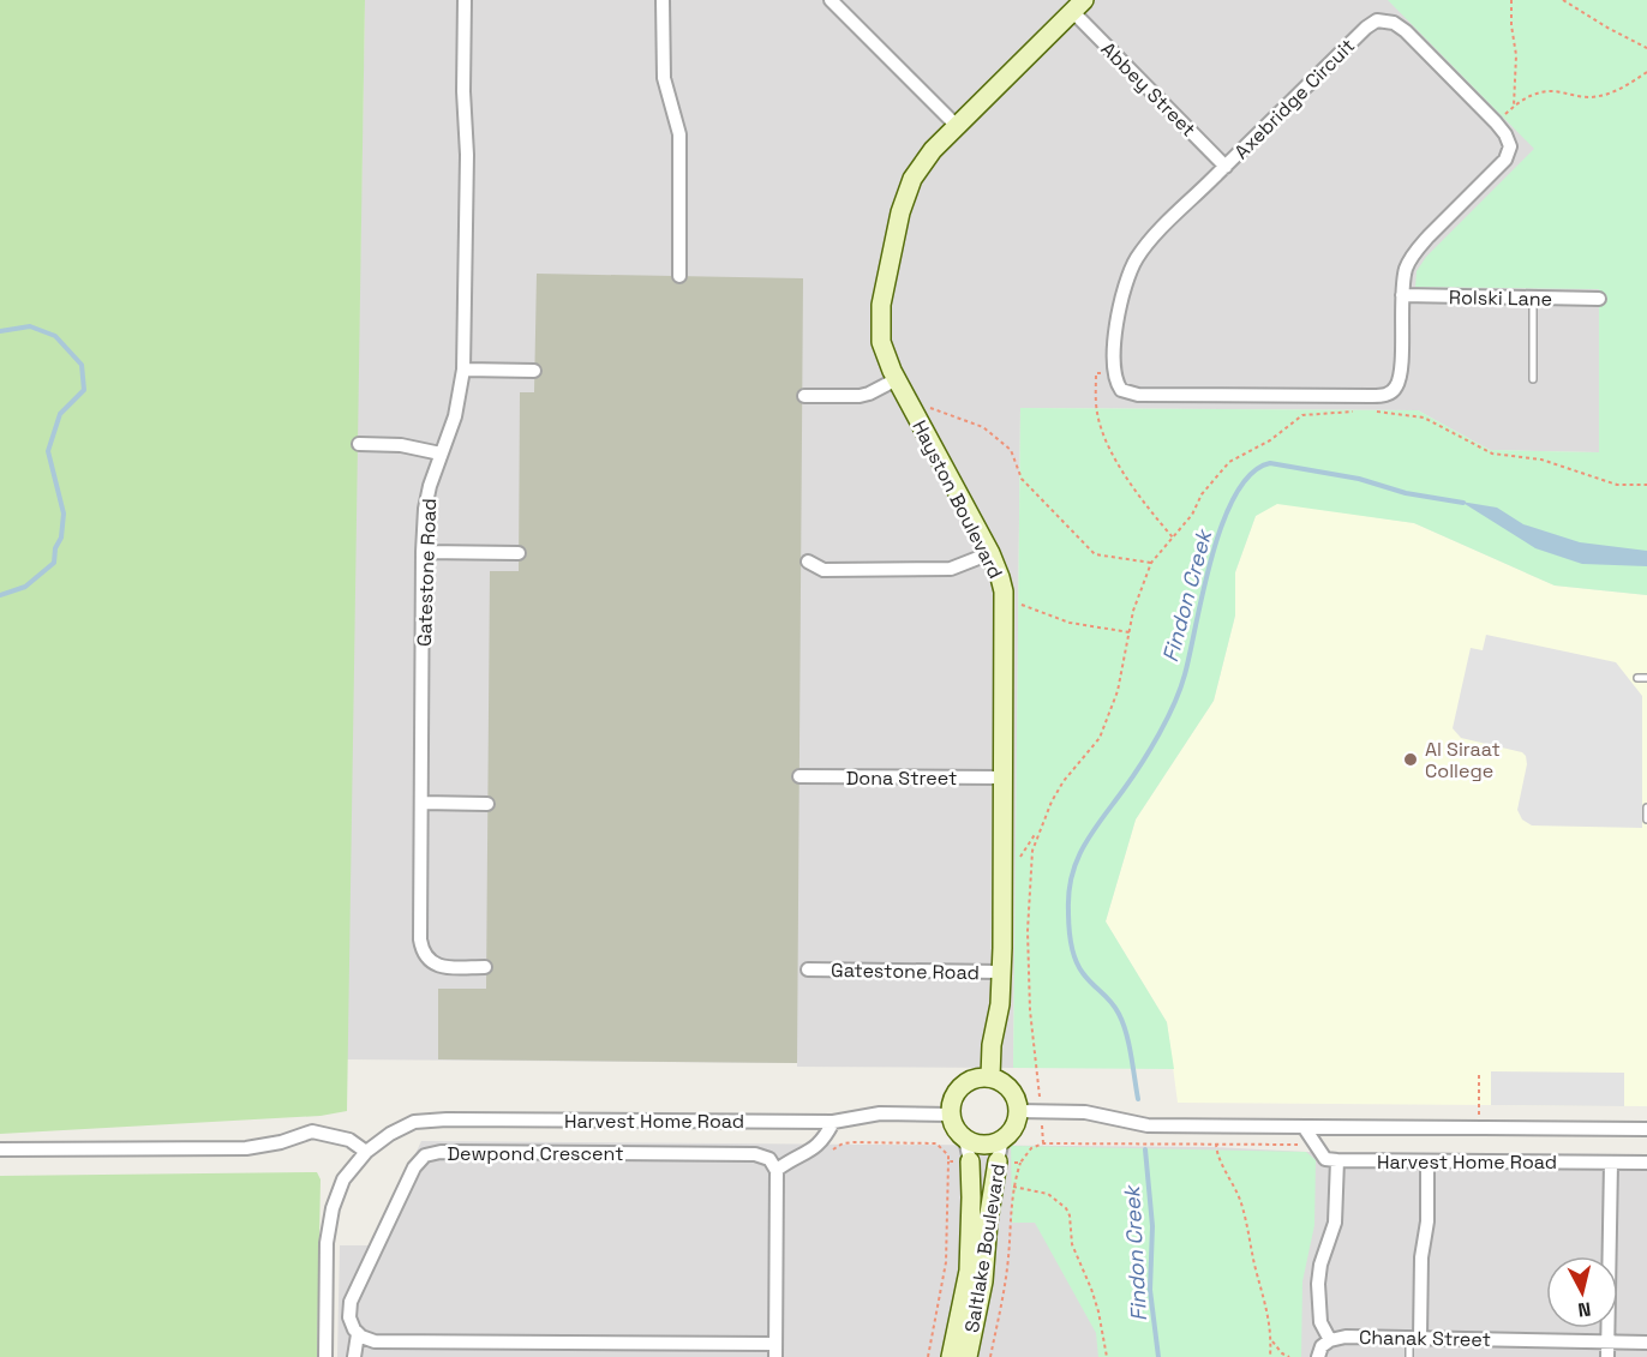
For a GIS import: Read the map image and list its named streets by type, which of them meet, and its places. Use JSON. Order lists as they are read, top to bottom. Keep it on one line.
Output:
{"streets":{"street":["Abbey Street","Axebridge Circuit","Rolski Lane","Hayston Boulevard","Gatestone Road","Dona Street","Harvest Home Road","Dewpond Crescent","Saltlake Boulevard","Chanak Street"]},"crossings":[["Abbey Street","Axebridge Circuit"],["Abbey Street","Hayston Boulevard"],["Axebridge Circuit","Rolski Lane"],["Hayston Boulevard","Gatestone Road"],["Hayston Boulevard","Dona Street"],["Hayston Boulevard","Harvest Home Road"],["Hayston Boulevard","Saltlake Boulevard"],["Harvest Home Road","Saltlake Boulevard"]],"water":["Findon Creek"],"places":["Al Siraat College"],"north":"bottom"}
